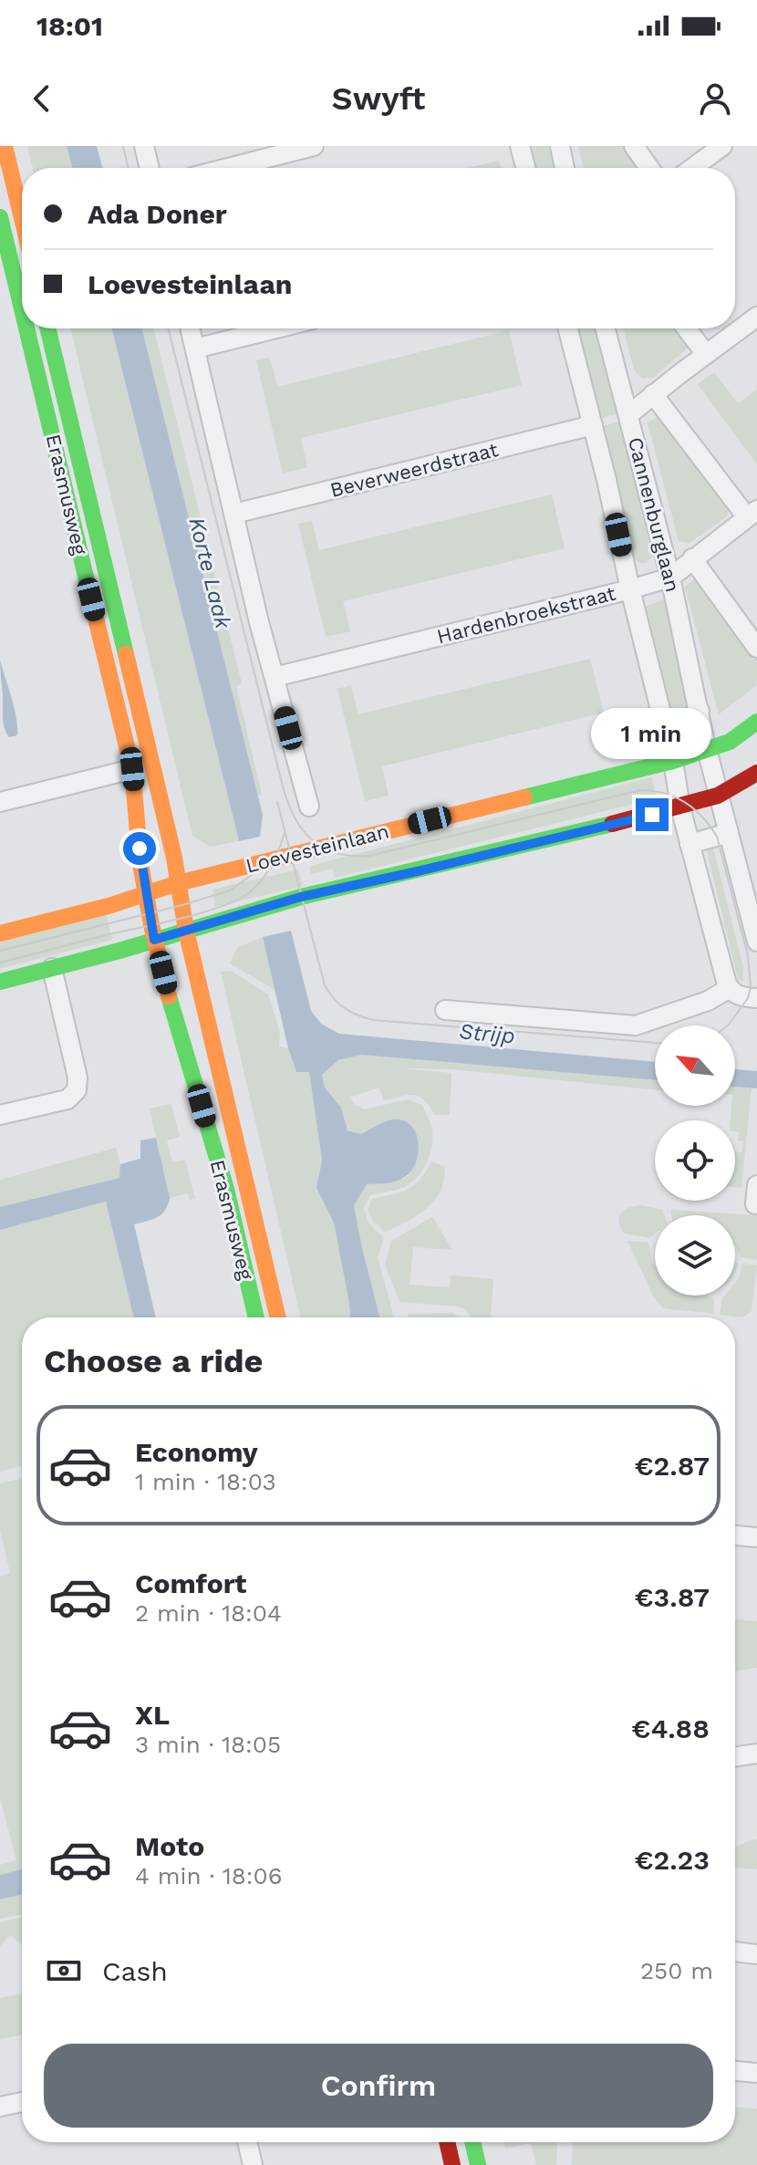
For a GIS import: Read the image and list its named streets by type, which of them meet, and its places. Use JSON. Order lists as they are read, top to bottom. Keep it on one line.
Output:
{"streets":{"main road":["Erasmusweg","Loevesteinlaan"],"street":["Beverweerdstraat","Cannenburglaan","Hardenbroekstraat"]},"crossings":[["Beverweerdstraat","Cannenburglaan"],["Erasmusweg","Loevesteinlaan"],["Cannenburglaan","Hardenbroekstraat"],["Cannenburglaan","Loevesteinlaan"]],"water":["Korte Laak","Strijp"],"north":"top left","page":{"status":"18:01","header":"Swyft","banner":["Ada Doner","Loevesteinlaan"],"bubble":"1 min","heading":"Choose a ride","list":[{"name":"Economy","note":"1 min · 18:03","value":"€2.87"},{"name":"Comfort","note":"2 min · 18:04","value":"€3.87"},{"name":"XL","note":"3 min · 18:05","value":"€4.88"},{"name":"Moto","note":"4 min · 18:06","value":"€2.23"}],"pay":["Cash","250 m"],"buttons":"Confirm"}}
